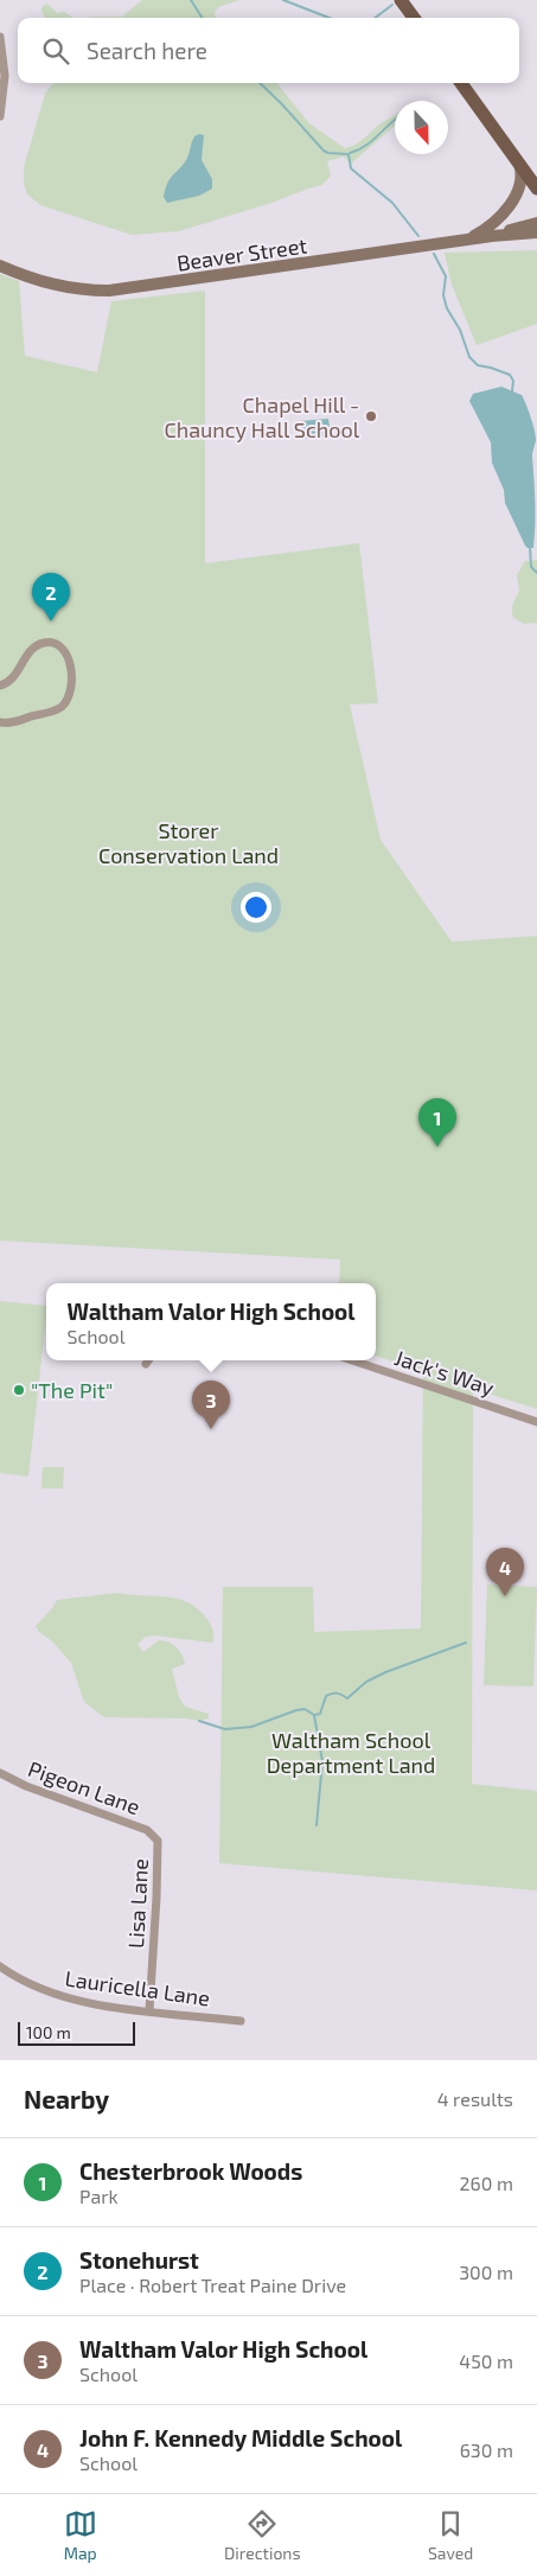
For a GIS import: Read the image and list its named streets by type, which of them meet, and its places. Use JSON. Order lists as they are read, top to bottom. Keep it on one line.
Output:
{"streets":{"main road":["Beaver Street"],"street":["Jack's Way","Pigeon Lane","Lisa Lane","Lauricella Lane"]},"crossings":[["Pigeon Lane","Lisa Lane"],["Lisa Lane","Lauricella Lane"]],"parks":["Storer Conservation Land","Waltham School Department Land"],"places":["Chapel Hill - Chauncy Hall School","\"The Pit\""],"scale_bar":"100 m","north":"bottom","page":{"search":"Search here","pins":["2","1","3","4"],"popup":["Waltham Valor High School","School"],"scale":"100 m","heading":["Nearby","4 results"],"list":[{"mark":"1","name":"Chesterbrook Woods","note":"Park","value":"260 m"},{"mark":"2","name":"Stonehurst","note":"Place · Robert Treat Paine Drive","value":"300 m"},{"mark":"3","name":"Waltham Valor High School","note":"School","value":"450 m"},{"mark":"4","name":"John F. Kennedy Middle School","note":"School","value":"630 m"}],"nav":["Map","Directions","Saved"]}}
